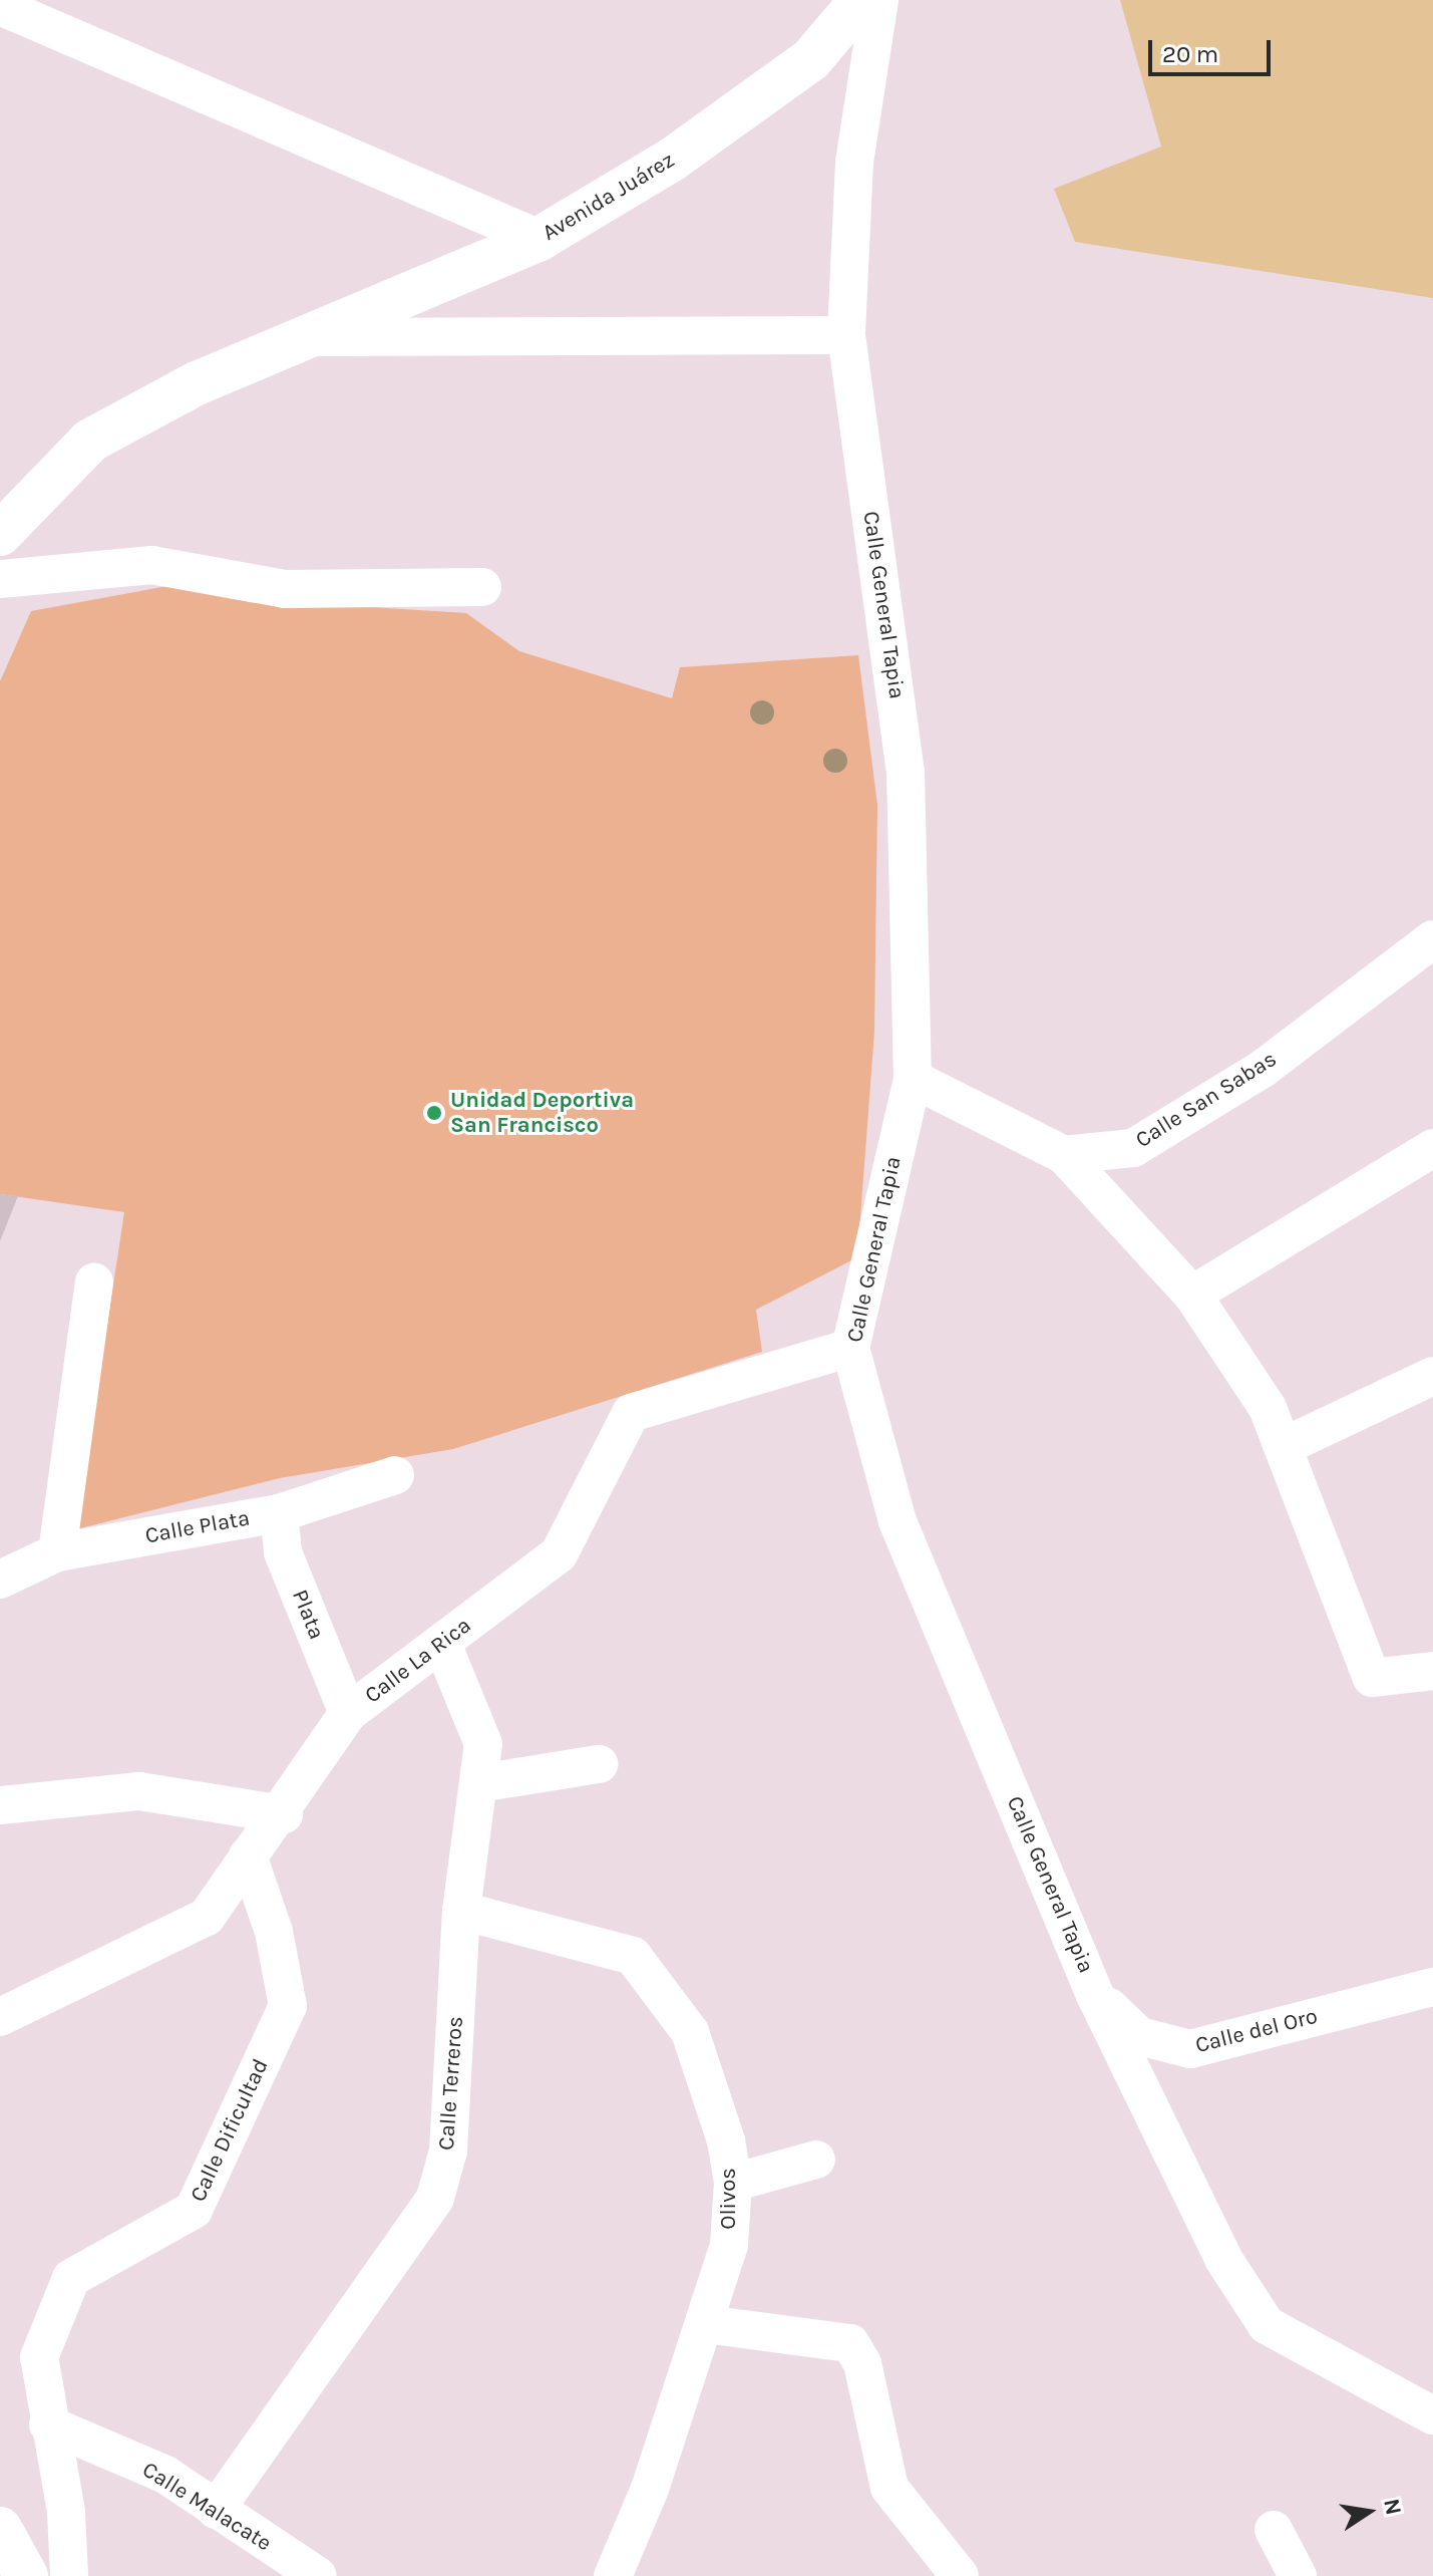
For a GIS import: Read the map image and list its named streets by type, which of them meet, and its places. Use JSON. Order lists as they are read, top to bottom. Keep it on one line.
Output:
{"streets":{"main road":["Avenida Juárez"],"street":["Calle General Tapia","Calle San Sabas","Calle Plata","Plata","Calle La Rica","Calle del Oro","Calle Terreros","Calle Dificultad","Olivos","Calle Malacate"]},"crossings":[["Calle General Tapia","Calle La Rica"],["Calle General Tapia","Calle del Oro"],["Calle Plata","Plata"],["Plata","Calle La Rica"],["Calle La Rica","Calle Terreros"],["Calle La Rica","Calle Dificultad"],["Calle Terreros","Olivos"],["Calle Terreros","Calle Malacate"],["Calle Dificultad","Calle Malacate"]],"places":["Unidad Deportiva San Francisco"],"scale_bar":"20 m","north":"right"}
